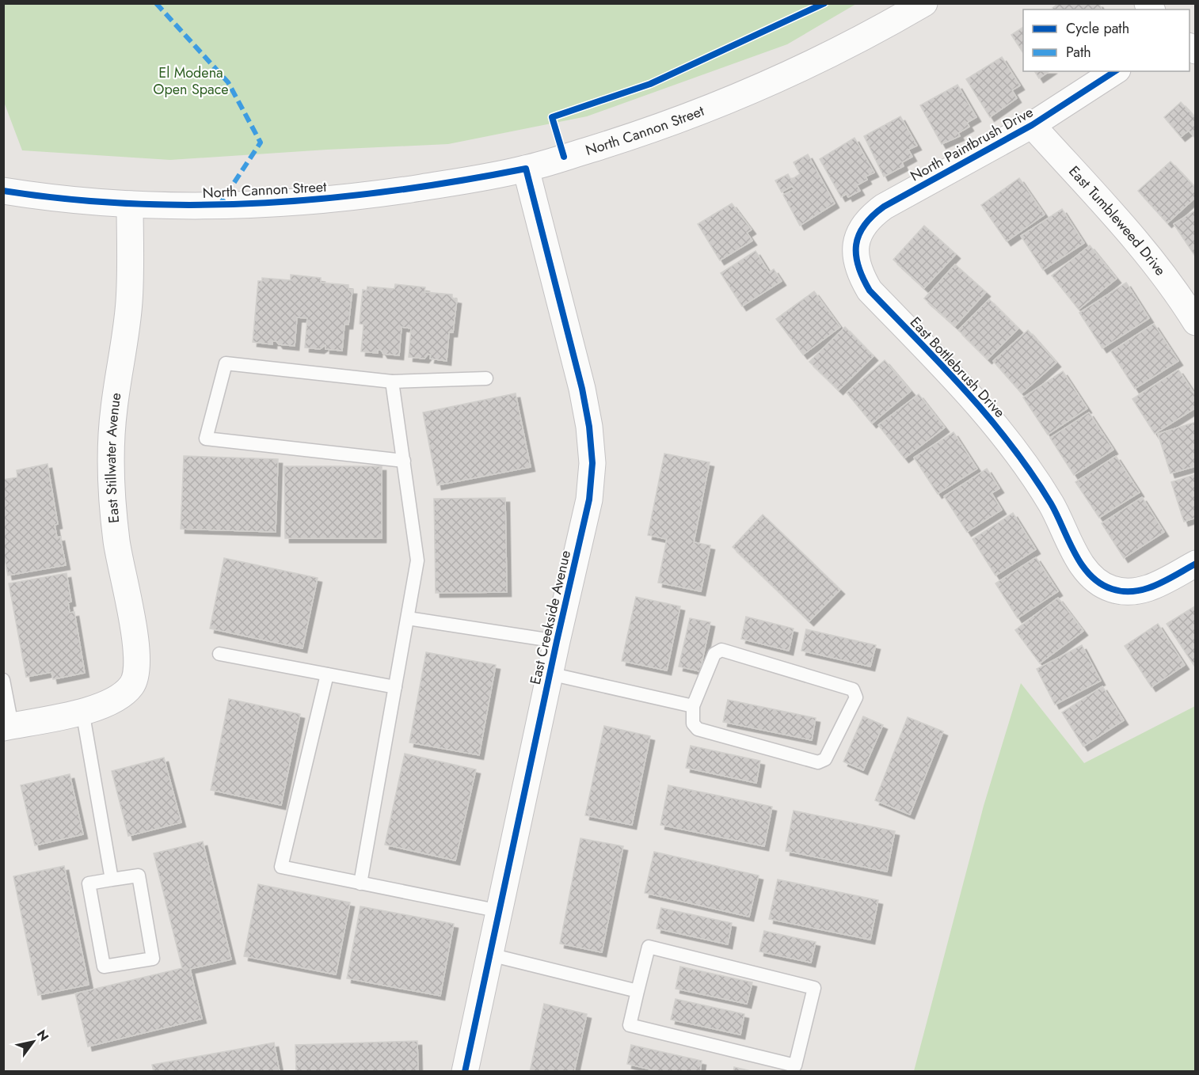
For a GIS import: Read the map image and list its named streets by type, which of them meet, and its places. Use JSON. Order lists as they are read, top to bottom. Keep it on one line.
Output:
{"streets":{"street":["North Cannon Street","North Paintbrush Drive","East Tumbleweed Drive","East Bottlebrush Drive","East Stillwater Avenue","East Creekside Avenue"]},"crossings":[["North Cannon Street","East Stillwater Avenue"],["North Cannon Street","East Creekside Avenue"],["North Paintbrush Drive","East Tumbleweed Drive"],["North Paintbrush Drive","East Bottlebrush Drive"]],"parks":["El Modena Open Space"],"legend":["Cycle path","Path"],"north":"top right"}
